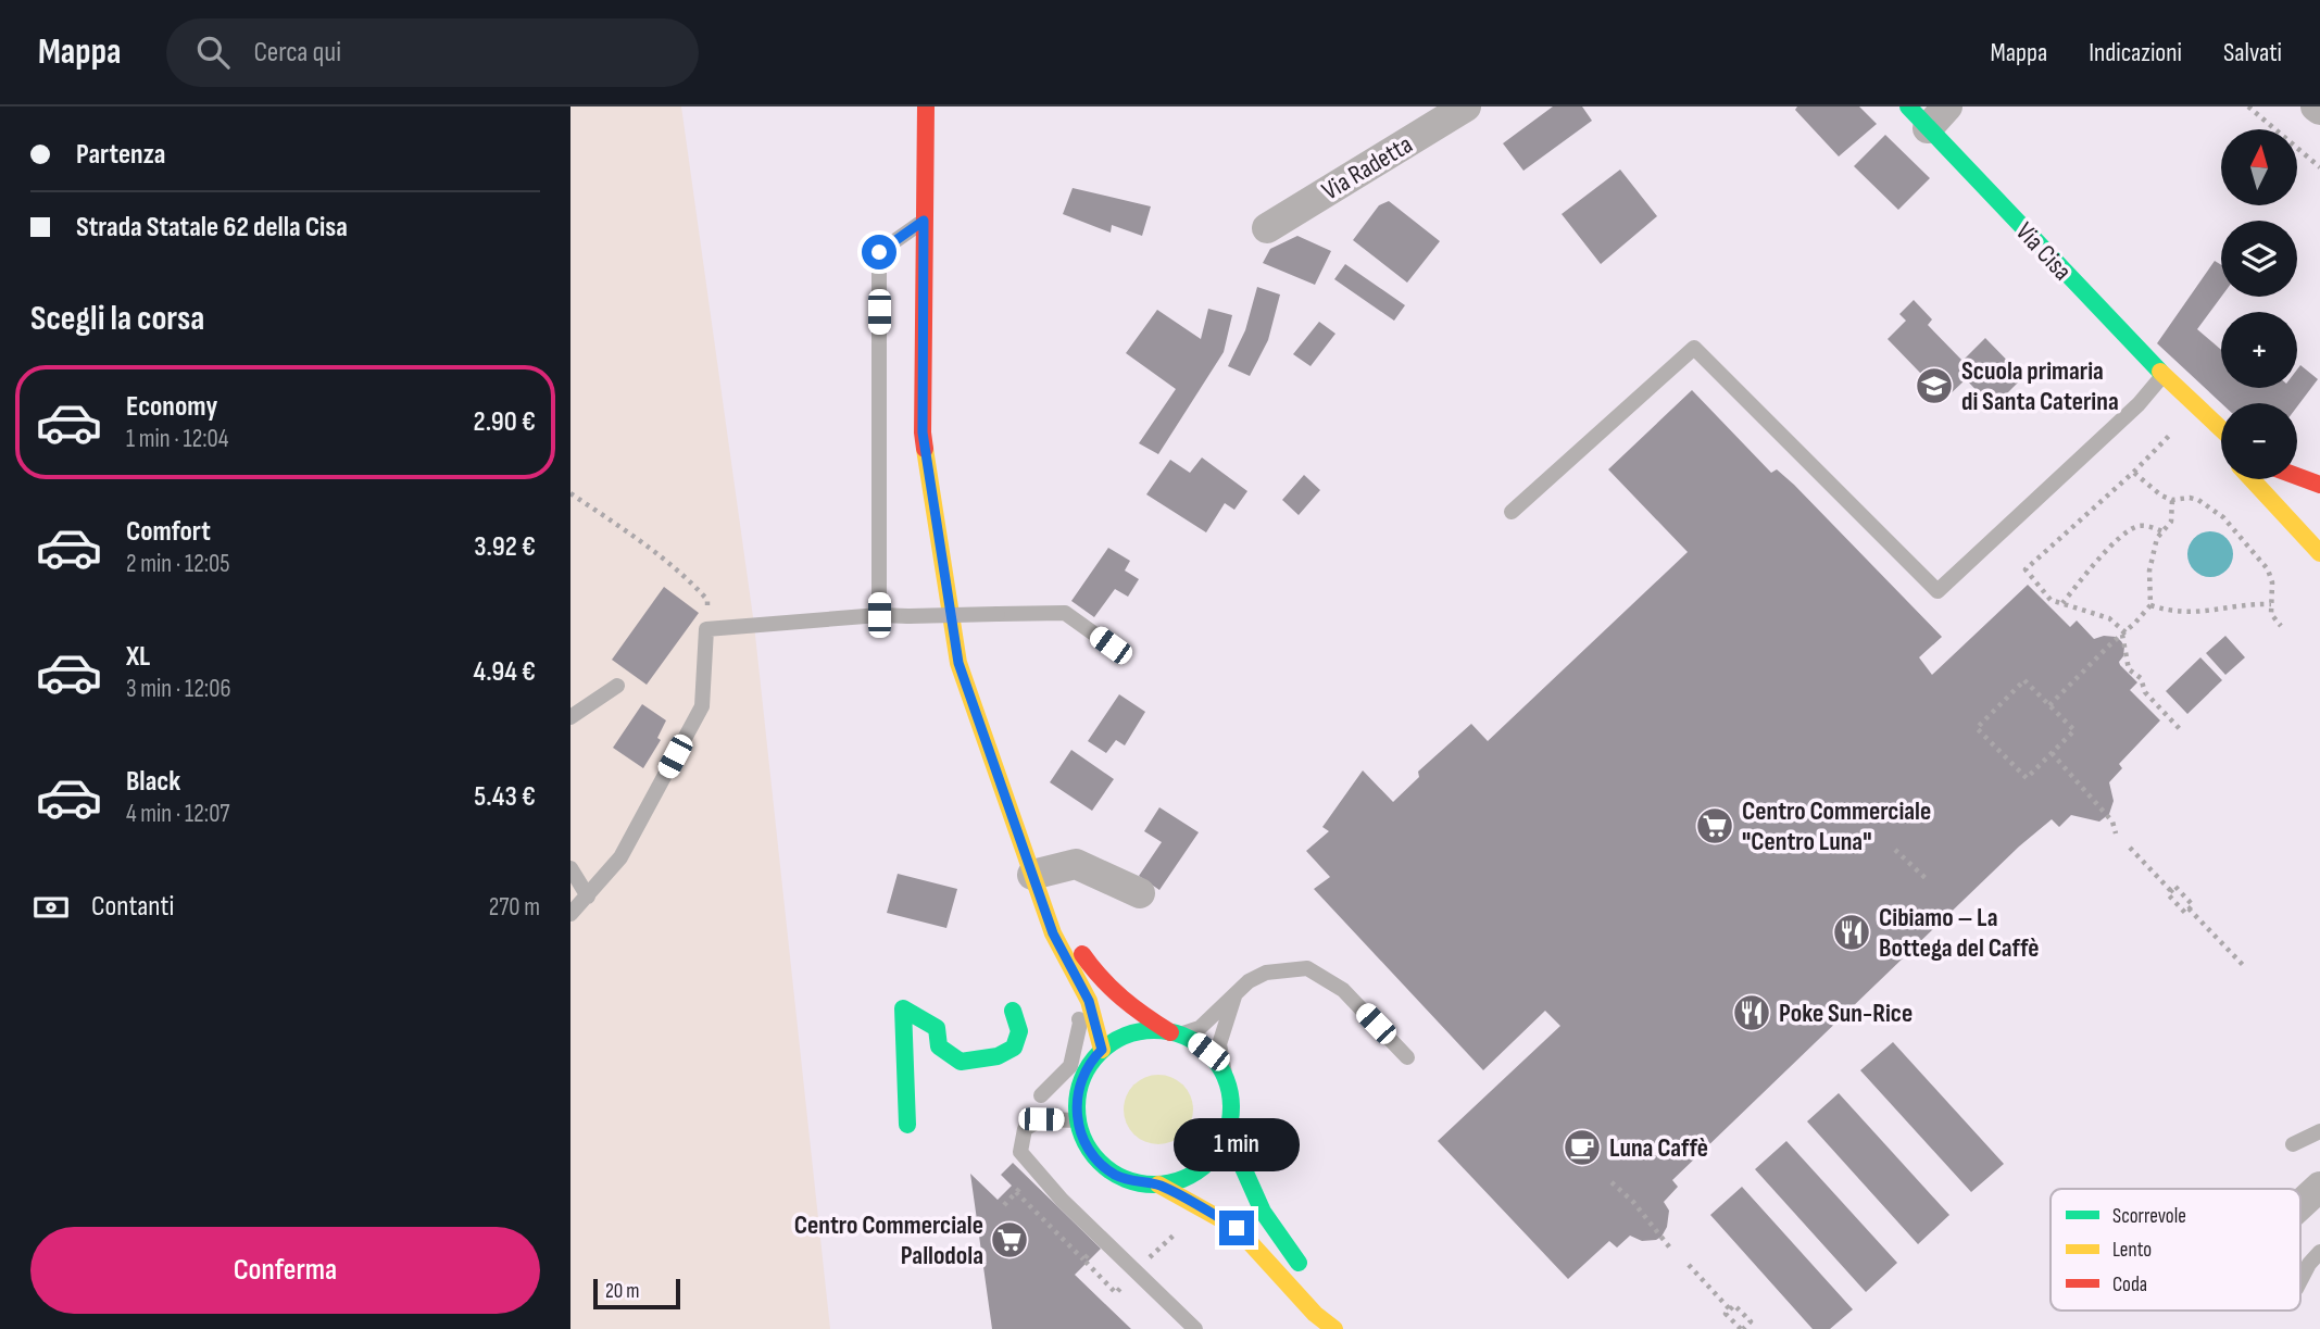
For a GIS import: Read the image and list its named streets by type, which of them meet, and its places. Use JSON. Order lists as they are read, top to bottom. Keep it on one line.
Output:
{"streets":{"main road":["Via Cisa"],"street":["Via Radetta"]},"places":{"school or university":["Scuola primaria di Santa Caterina"],"supermarket":["Centro Commerciale \"Centro Luna\"","Centro Commerciale Pallodola"],"restaurant":["Cibiamo – La Bottega del Caffè","Poke Sun-Rice"],"cafe":["Luna Caffè"]},"legend":["Scorrevole","Lento","Coda"],"scale_bar":"20 m","north":"top","page":{"header":"Mappa","search":"Cerca qui","nav":["Mappa","Indicazioni","Salvati"],"banner":["Partenza","Strada Statale 62 della Cisa"],"map_buttons":["+","−"],"heading":"Scegli la corsa","list":[{"name":"Economy","note":"1 min · 12:04","value":"2.90 €"},{"name":"Comfort","note":"2 min · 12:05","value":"3.92 €"},{"name":"XL","note":"3 min · 12:06","value":"4.94 €"},{"name":"Black","note":"4 min · 12:07","value":"5.43 €"}],"pay":["Contanti","270 m"],"bubble":"1 min","buttons":"Conferma","scale":"20 m"}}
